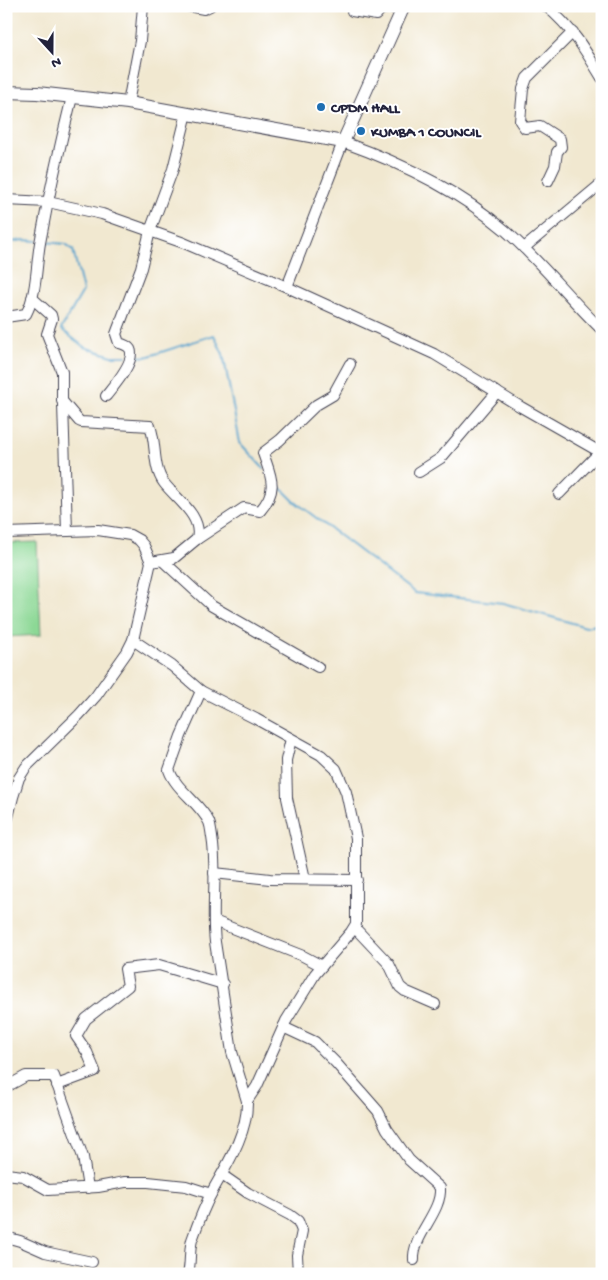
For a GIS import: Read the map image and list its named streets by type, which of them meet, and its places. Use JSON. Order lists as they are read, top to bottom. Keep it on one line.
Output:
{"places":["CPDM HALL","KUMBA 1 COUNCIL"],"north":"bottom"}
